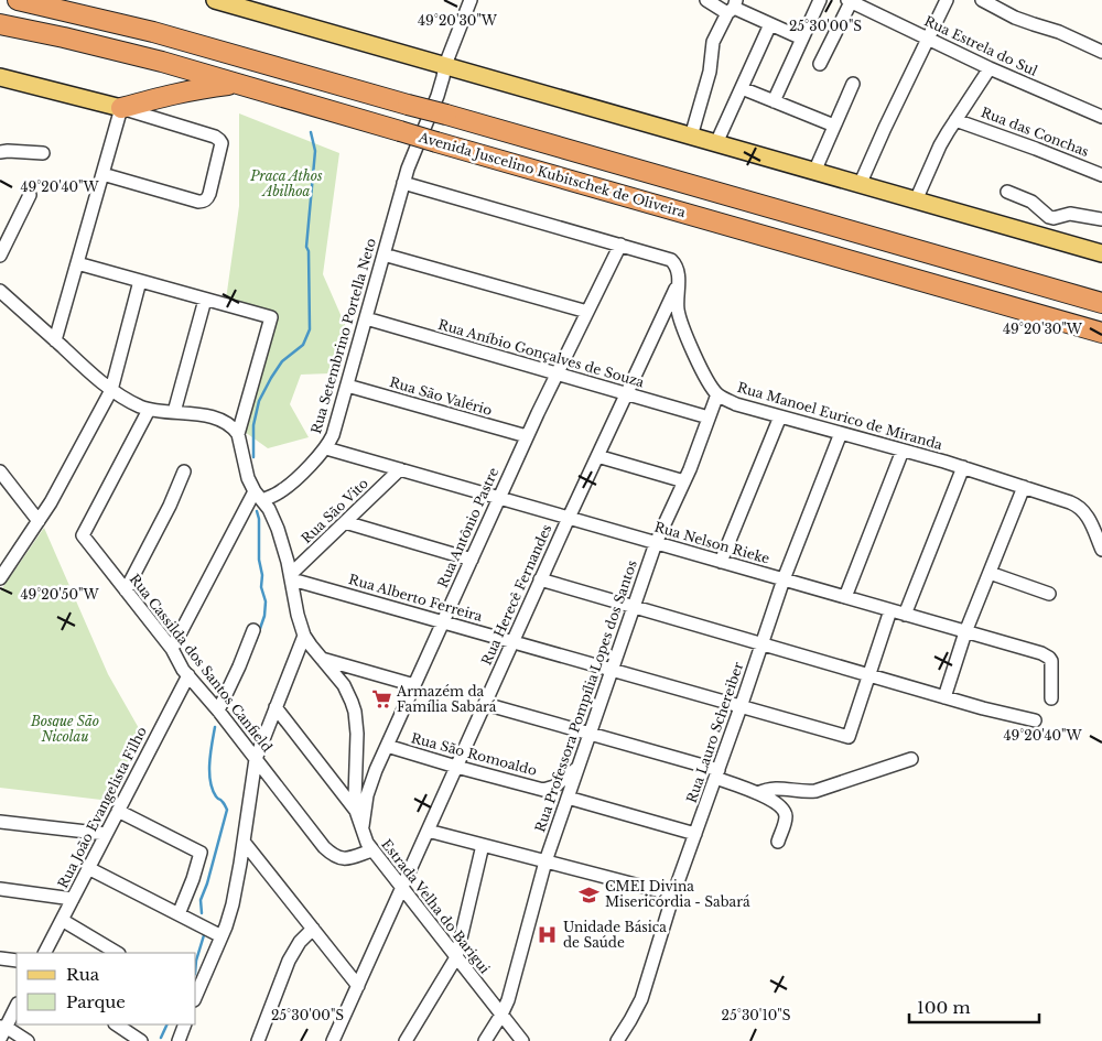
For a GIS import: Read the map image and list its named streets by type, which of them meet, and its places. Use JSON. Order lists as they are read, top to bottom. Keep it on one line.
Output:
{"streets":{"highway":["Avenida Juscelino Kubitschek de Oliveira"],"street":["Rua Estrela do Sul","Rua das Conchas","Rua Setembrino Portella Neto","Rua Aníbio Gonçalves de Souza","Rua São Valério","Rua Manoel Eurico de Miranda","Rua São Vito","Rua Antônio Pastre","Rua Nelson Rieke","Rua Herecê Fernandes","Rua Alberto Ferreira","Rua Cassilda dos Santos Canfield","Rua Professora Pompília Lopes dos Santos","Rua Lauro Schereiber","Rua São Romoaldo","Rua João Evangelista Filho","Estrada Velha do Barigui"]},"crossings":[["Rua Setembrino Portella Neto","Rua Aníbio Gonçalves de Souza"],["Rua Setembrino Portella Neto","Rua São Valério"],["Rua Setembrino Portella Neto","Rua Nelson Rieke"],["Rua Setembrino Portella Neto","Estrada Velha do Barigui"],["Rua Aníbio Gonçalves de Souza","Rua Antônio Pastre"],["Rua Aníbio Gonçalves de Souza","Rua Herecê Fernandes"],["Rua Aníbio Gonçalves de Souza","Rua Professora Pompília Lopes dos Santos"],["Rua São Valério","Rua Antônio Pastre"],["Rua Manoel Eurico de Miranda","Rua Herecê Fernandes"],["Rua Manoel Eurico de Miranda","Rua Professora Pompília Lopes dos Santos"],["Rua Manoel Eurico de Miranda","Rua Lauro Schereiber"],["Rua São Vito","Rua Nelson Rieke"],["Rua São Vito","Rua Alberto Ferreira"],["Rua São Vito","Estrada Velha do Barigui"],["Rua Antônio Pastre","Rua Nelson Rieke"],["Rua Antônio Pastre","Rua Alberto Ferreira"],["Rua Antônio Pastre","Rua São Romoaldo"],["Rua Antônio Pastre","Estrada Velha do Barigui"],["Rua Nelson Rieke","Rua Herecê Fernandes"],["Rua Nelson Rieke","Rua Professora Pompília Lopes dos Santos"],["Rua Nelson Rieke","Rua Lauro Schereiber"],["Rua Herecê Fernandes","Rua Alberto Ferreira"],["Rua Herecê Fernandes","Rua São Romoaldo"],["Rua Herecê Fernandes","Estrada Velha do Barigui"],["Rua Alberto Ferreira","Rua Professora Pompília Lopes dos Santos"],["Rua Alberto Ferreira","Rua Lauro Schereiber"],["Rua Alberto Ferreira","Estrada Velha do Barigui"],["Rua Cassilda dos Santos Canfield","Rua João Evangelista Filho"],["Rua Cassilda dos Santos Canfield","Estrada Velha do Barigui"],["Rua Professora Pompília Lopes dos Santos","Rua São Romoaldo"],["Rua Professora Pompília Lopes dos Santos","Estrada Velha do Barigui"]],"parks":["Praça Athos Abilhoa","Bosque São Nicolau"],"places":{"supermarket":["Armazém da Família Sabará"],"school or university":["CMEI Divina Misericórdia - Sabará"],"hospital":["Unidade Básica de Saúde"]},"legend":["Rua","Parque"],"scale_bar":"100 m","coordinates":["49°20'30\"W","25°30'00\"S","49°20'40\"W","49°20'50\"W","25°30'10\"S"]}
